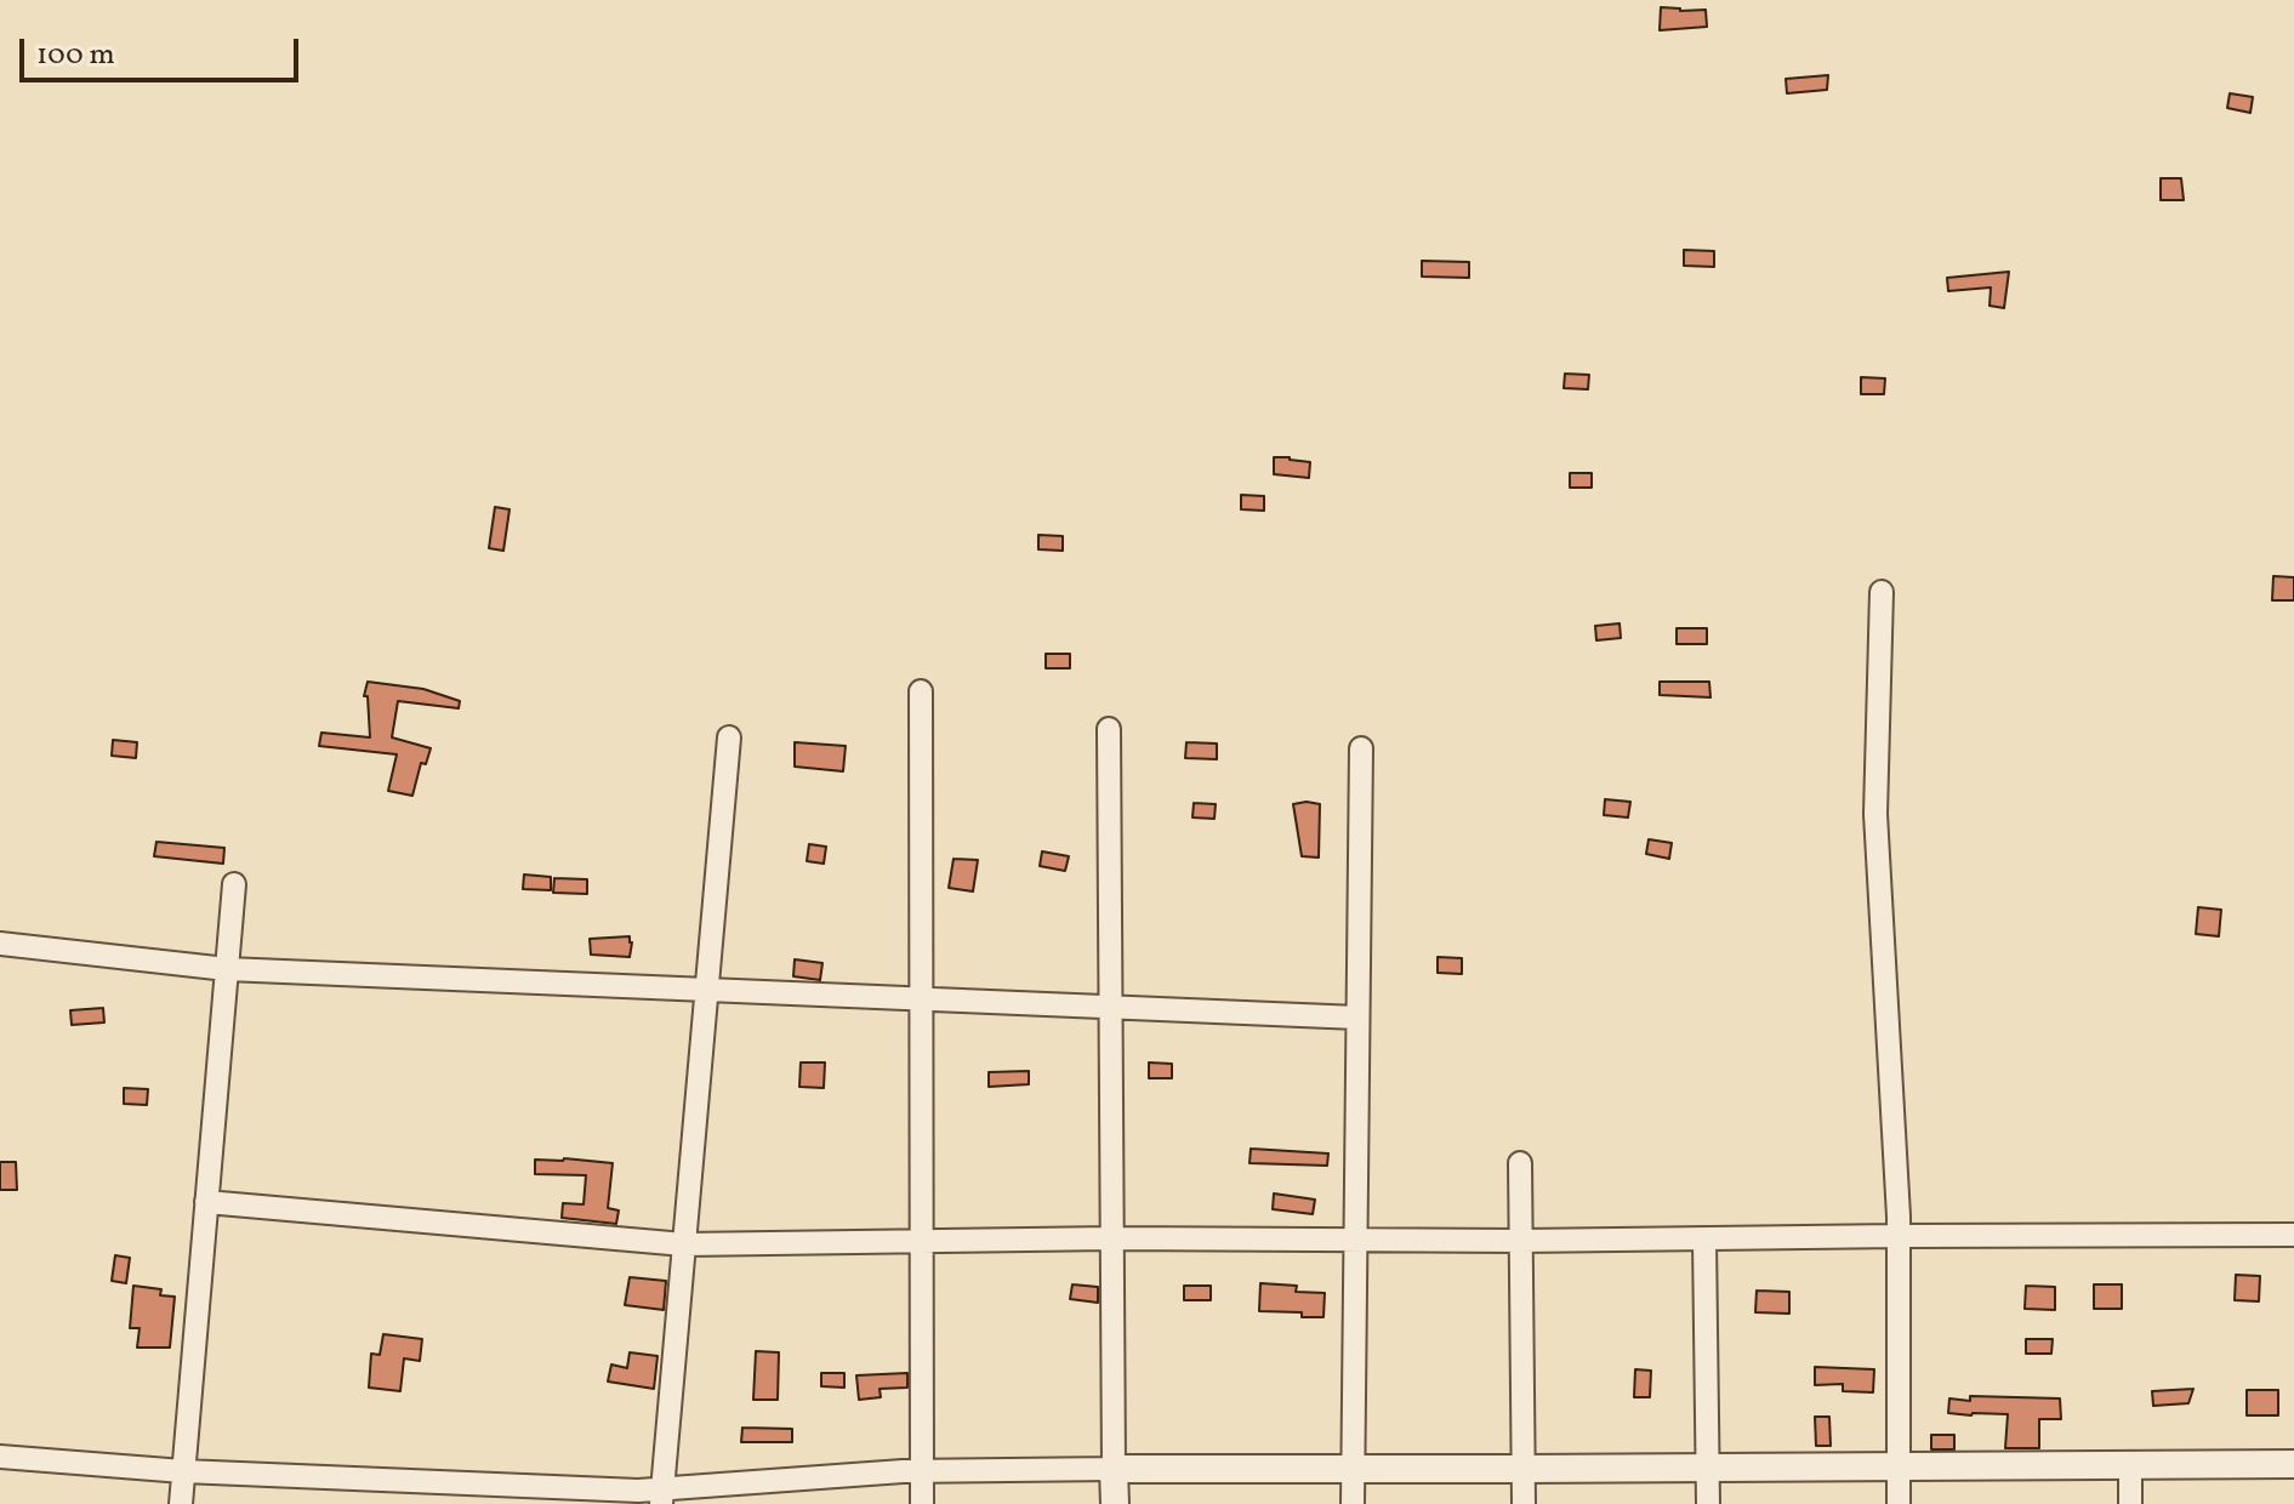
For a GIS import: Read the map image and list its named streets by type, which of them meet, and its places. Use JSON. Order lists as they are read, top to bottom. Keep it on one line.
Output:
{"scale_bar":"100 m"}
